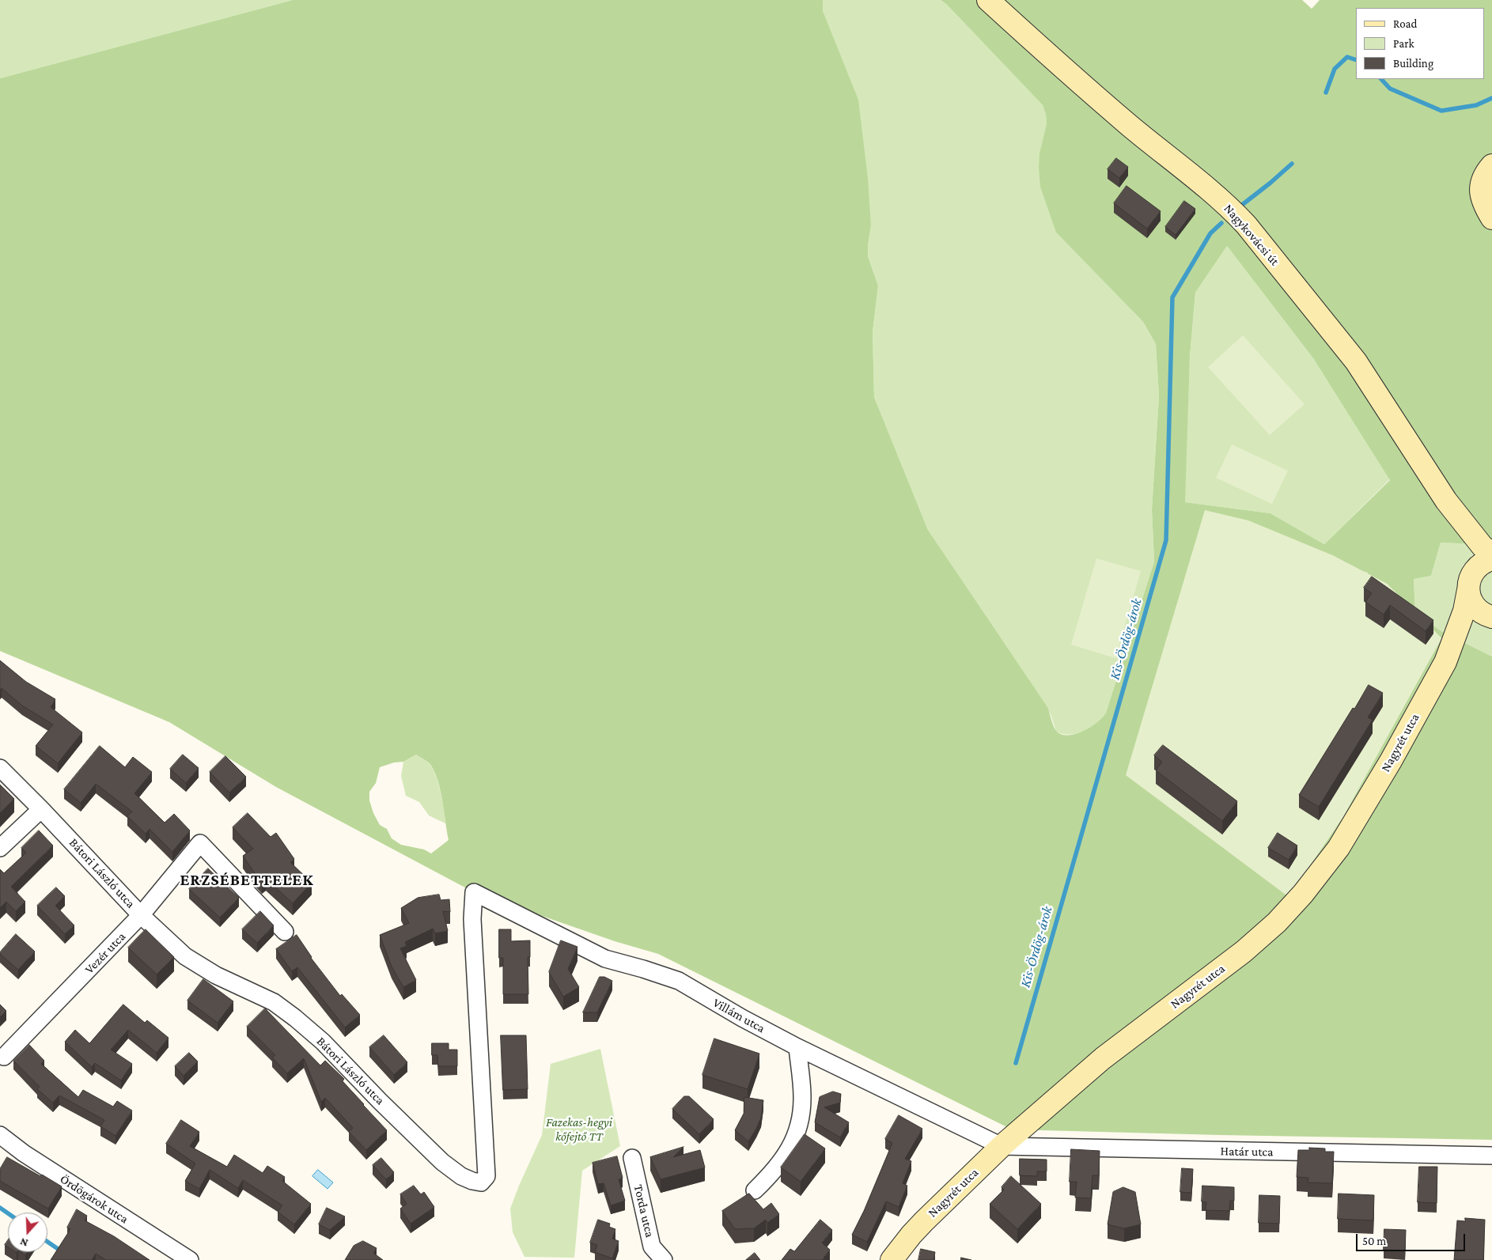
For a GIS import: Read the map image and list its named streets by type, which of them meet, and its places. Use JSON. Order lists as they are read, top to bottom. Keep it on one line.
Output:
{"streets":{"street":["Nagykovácsi út","Nagyrét utca","Bátori László utca","Vezér utca","Villám utca","Határ utca","Ördögárok utca","Torda utca"]},"crossings":[["Nagykovácsi út","Nagyrét utca"],["Nagyrét utca","Villám utca"],["Nagyrét utca","Határ utca"],["Bátori László utca","Vezér utca"],["Bátori László utca","Villám utca"],["Villám utca","Határ utca"]],"districts":["ERZSÉBETTELEK"],"water":["Kis-Ördög-árok"],"parks":["Fazekas-hegyi kőfejtő TT"],"legend":["Road","Park","Building"],"scale_bar":"50 m","north":"bottom"}
